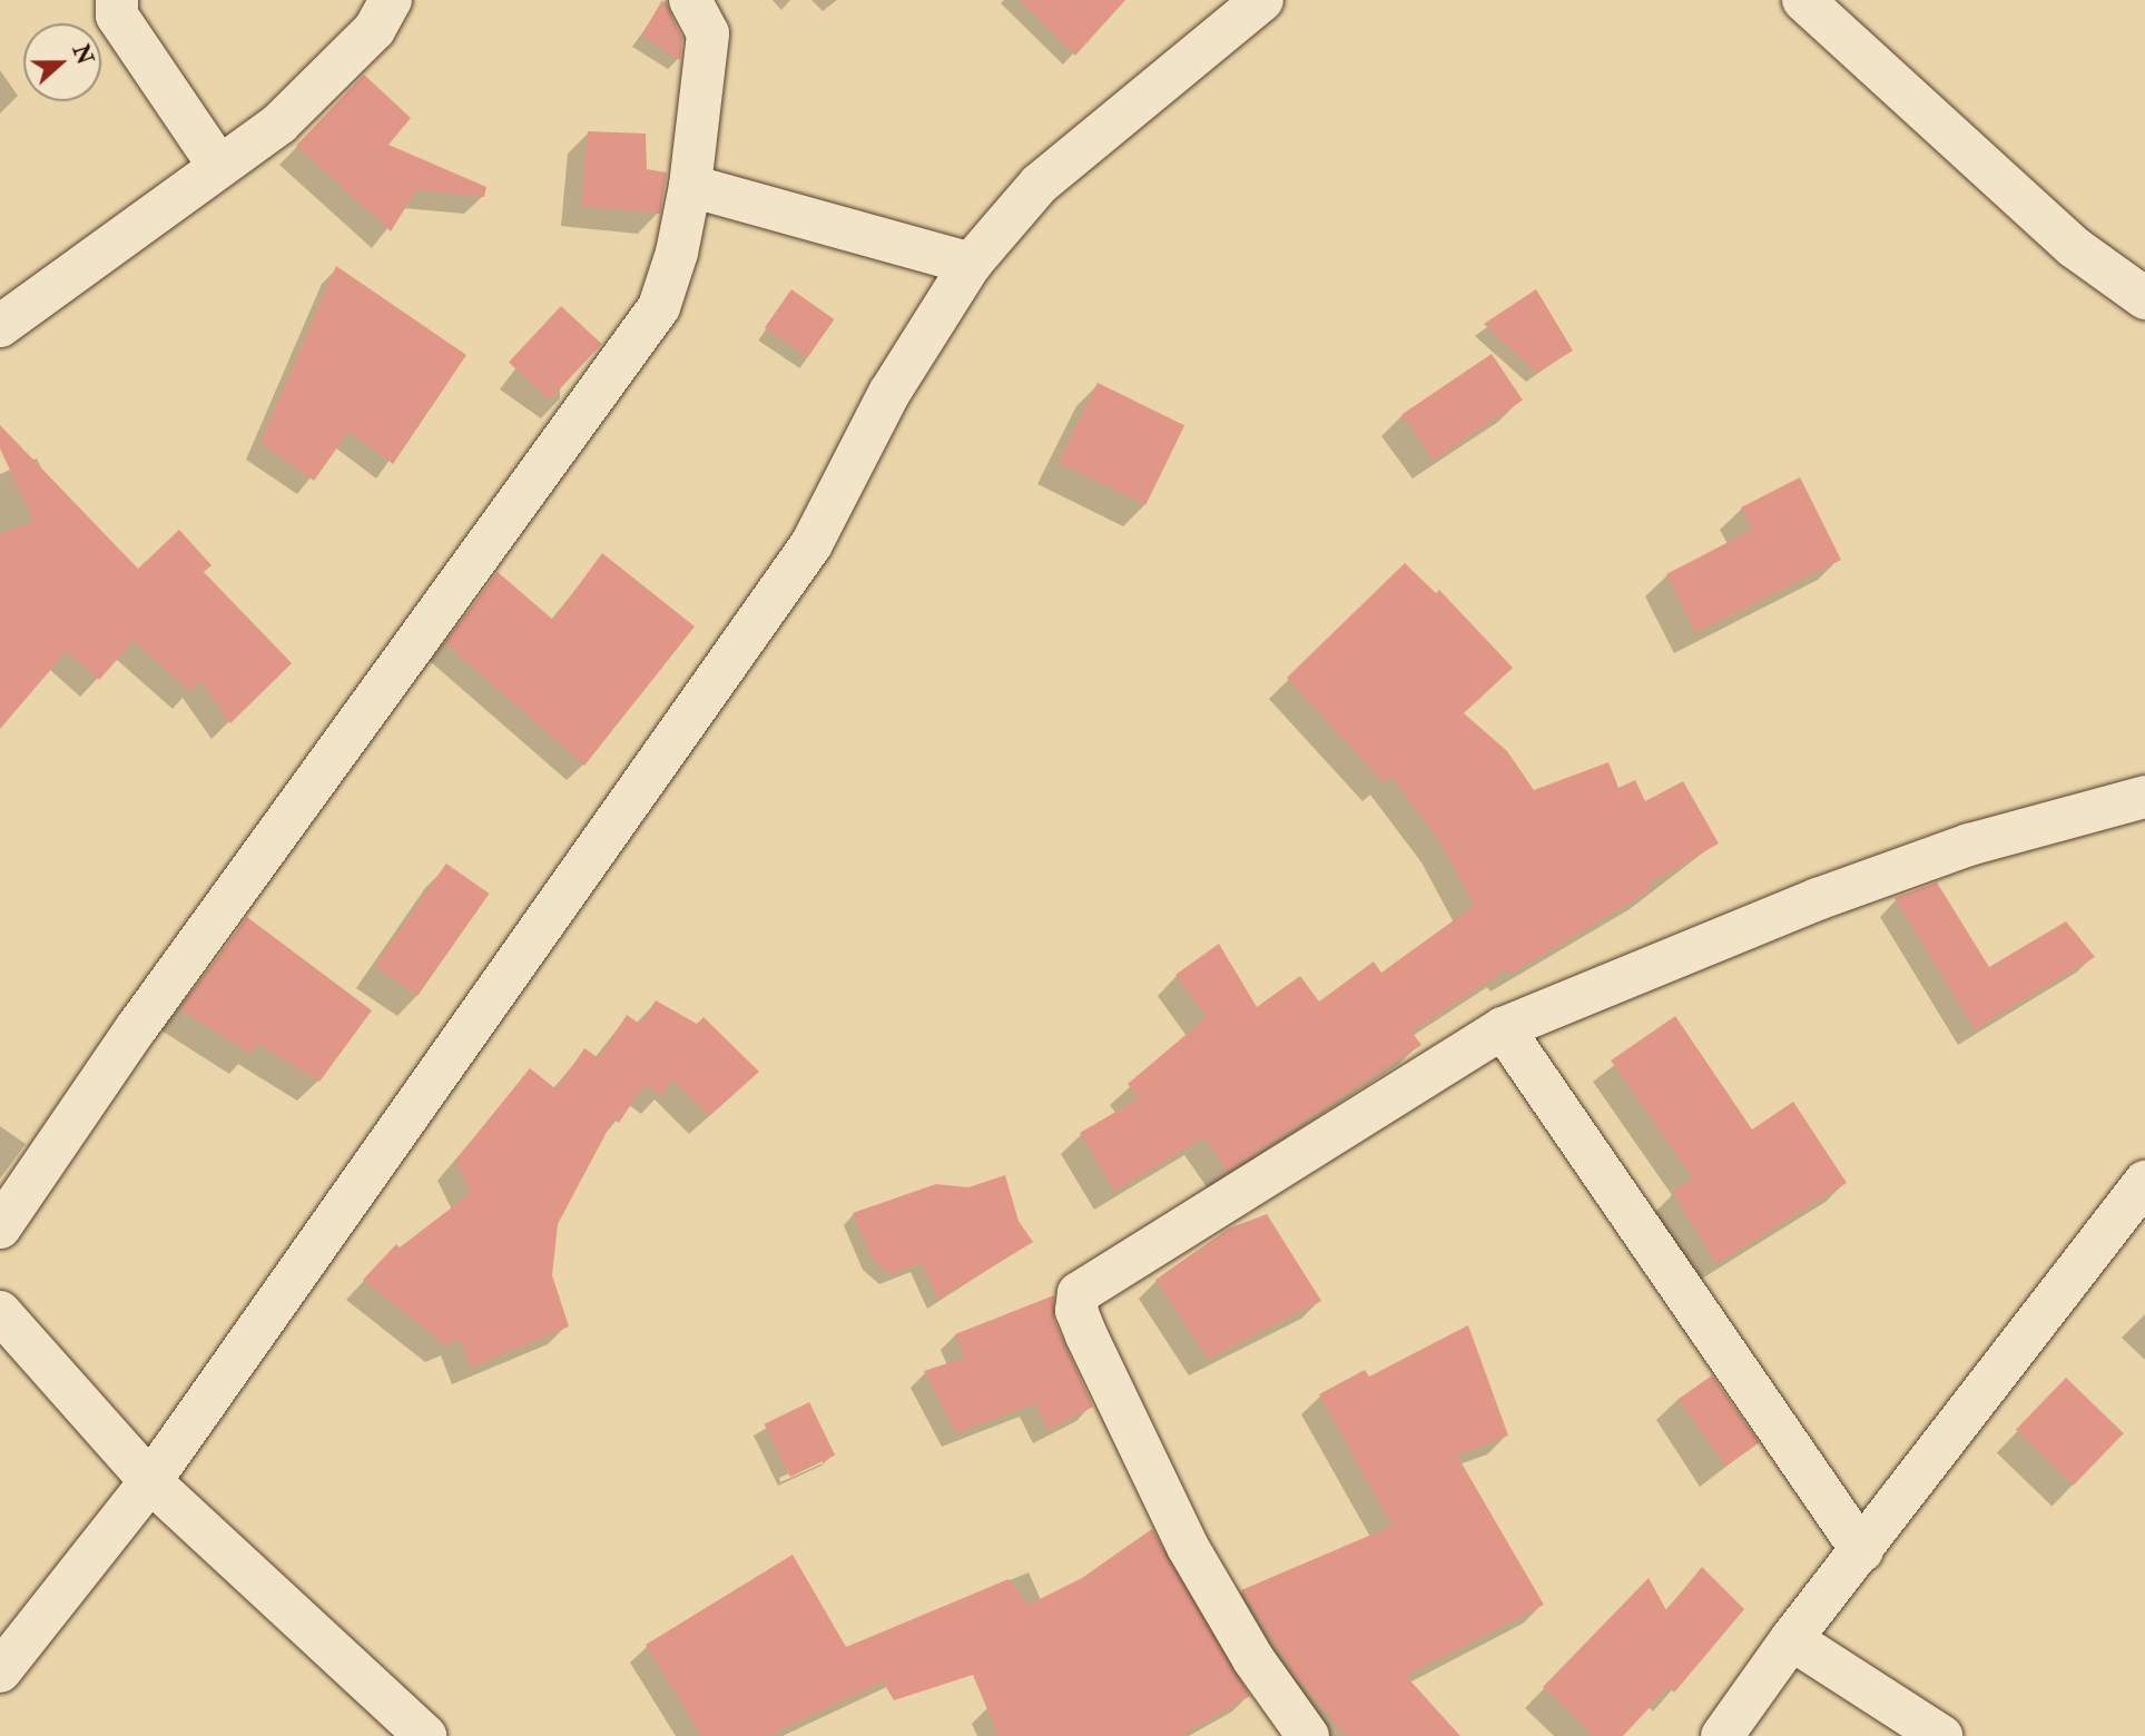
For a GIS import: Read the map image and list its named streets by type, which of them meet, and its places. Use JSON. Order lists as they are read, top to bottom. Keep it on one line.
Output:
{"north":"right"}
